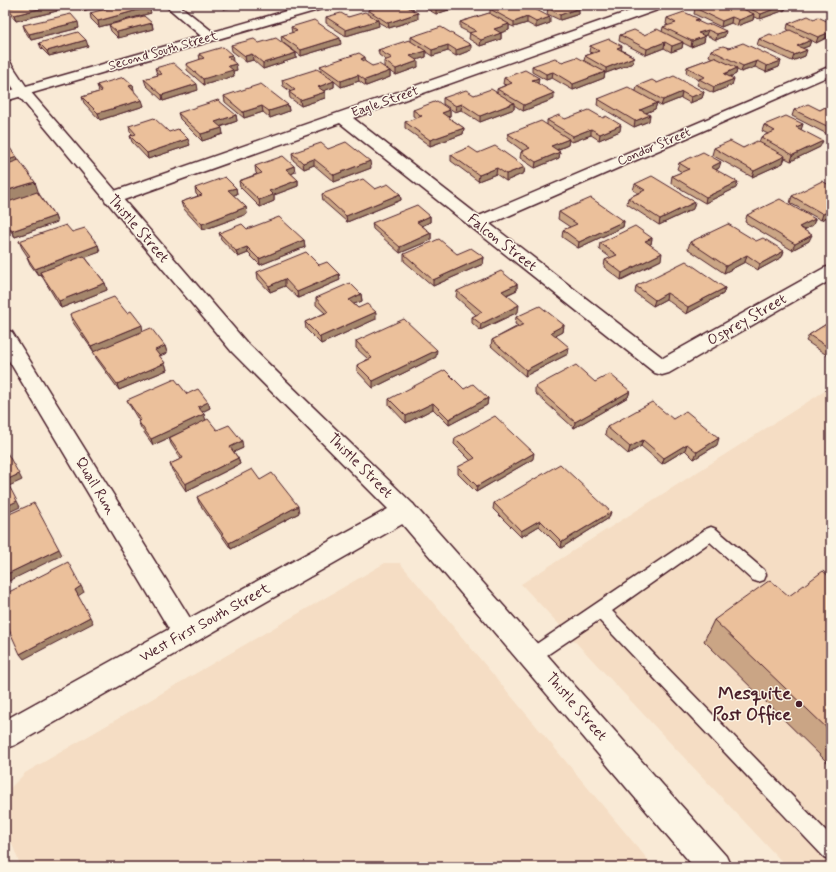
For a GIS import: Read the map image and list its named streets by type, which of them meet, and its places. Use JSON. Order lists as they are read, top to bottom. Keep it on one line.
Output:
{"streets":{"street":["Second South Street","Eagle Street","Condor Street","Thistle Street","Falcon Street","Osprey Street","Quail Run","West First South Street"]},"crossings":[["Second South Street","Thistle Street"],["Eagle Street","Thistle Street"],["Eagle Street","Falcon Street"],["Condor Street","Falcon Street"],["Thistle Street","West First South Street"],["Falcon Street","Osprey Street"],["Quail Run","West First South Street"]],"places":["Mesquite Post Office"]}
